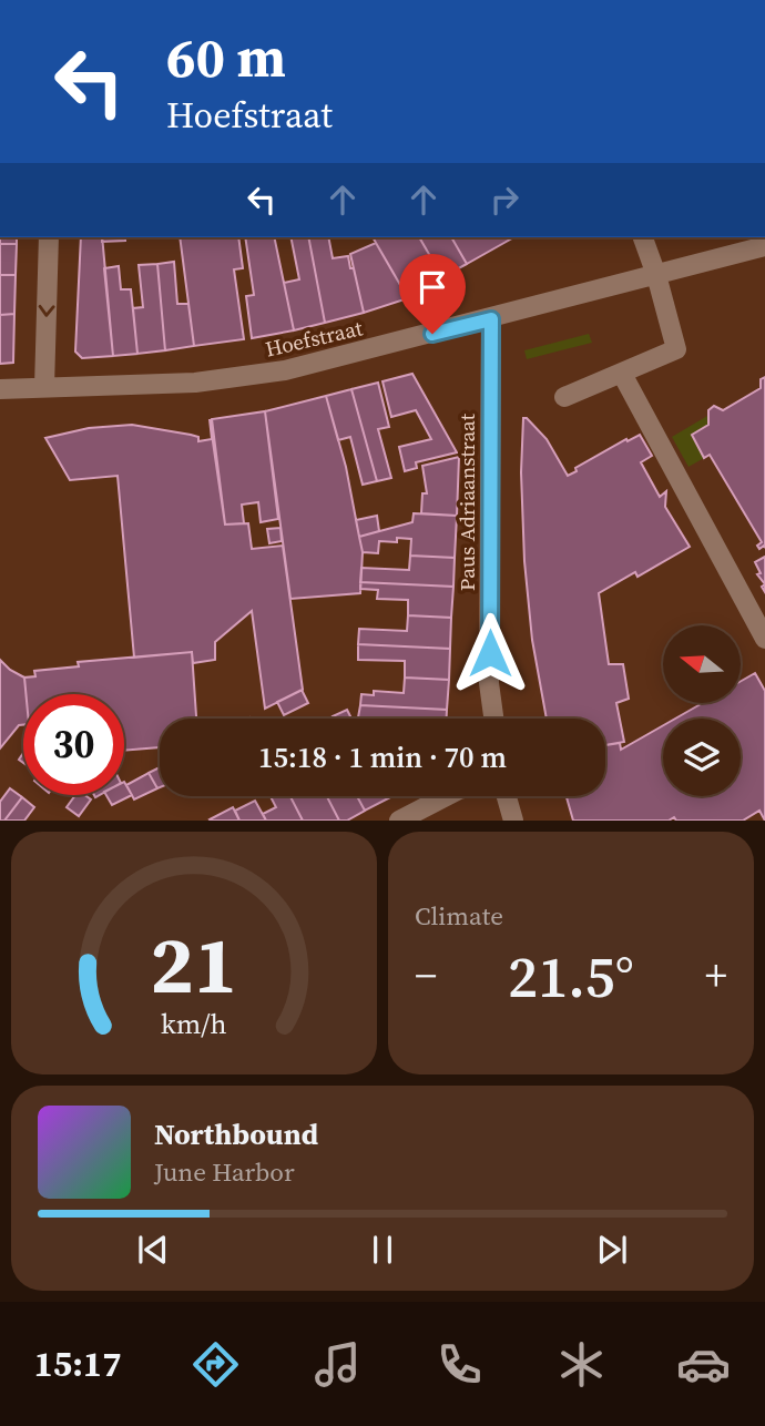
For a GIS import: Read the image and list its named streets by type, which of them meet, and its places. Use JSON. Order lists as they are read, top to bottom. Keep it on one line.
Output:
{"streets":{"street":["Hoefstraat","Paus Adriaanstraat"]},"crossings":[["Hoefstraat","Paus Adriaanstraat"]],"north":"left","page":{"turn":["60 m","Hoefstraat"],"limit":"30","trip":"15:18 · 1 min · 70 m","tile":"Climate","heat":["−","21.5°","+"],"song":["Northbound","June Harbor"],"tabs":"15:17","gauge":["21","km/h"]}}
